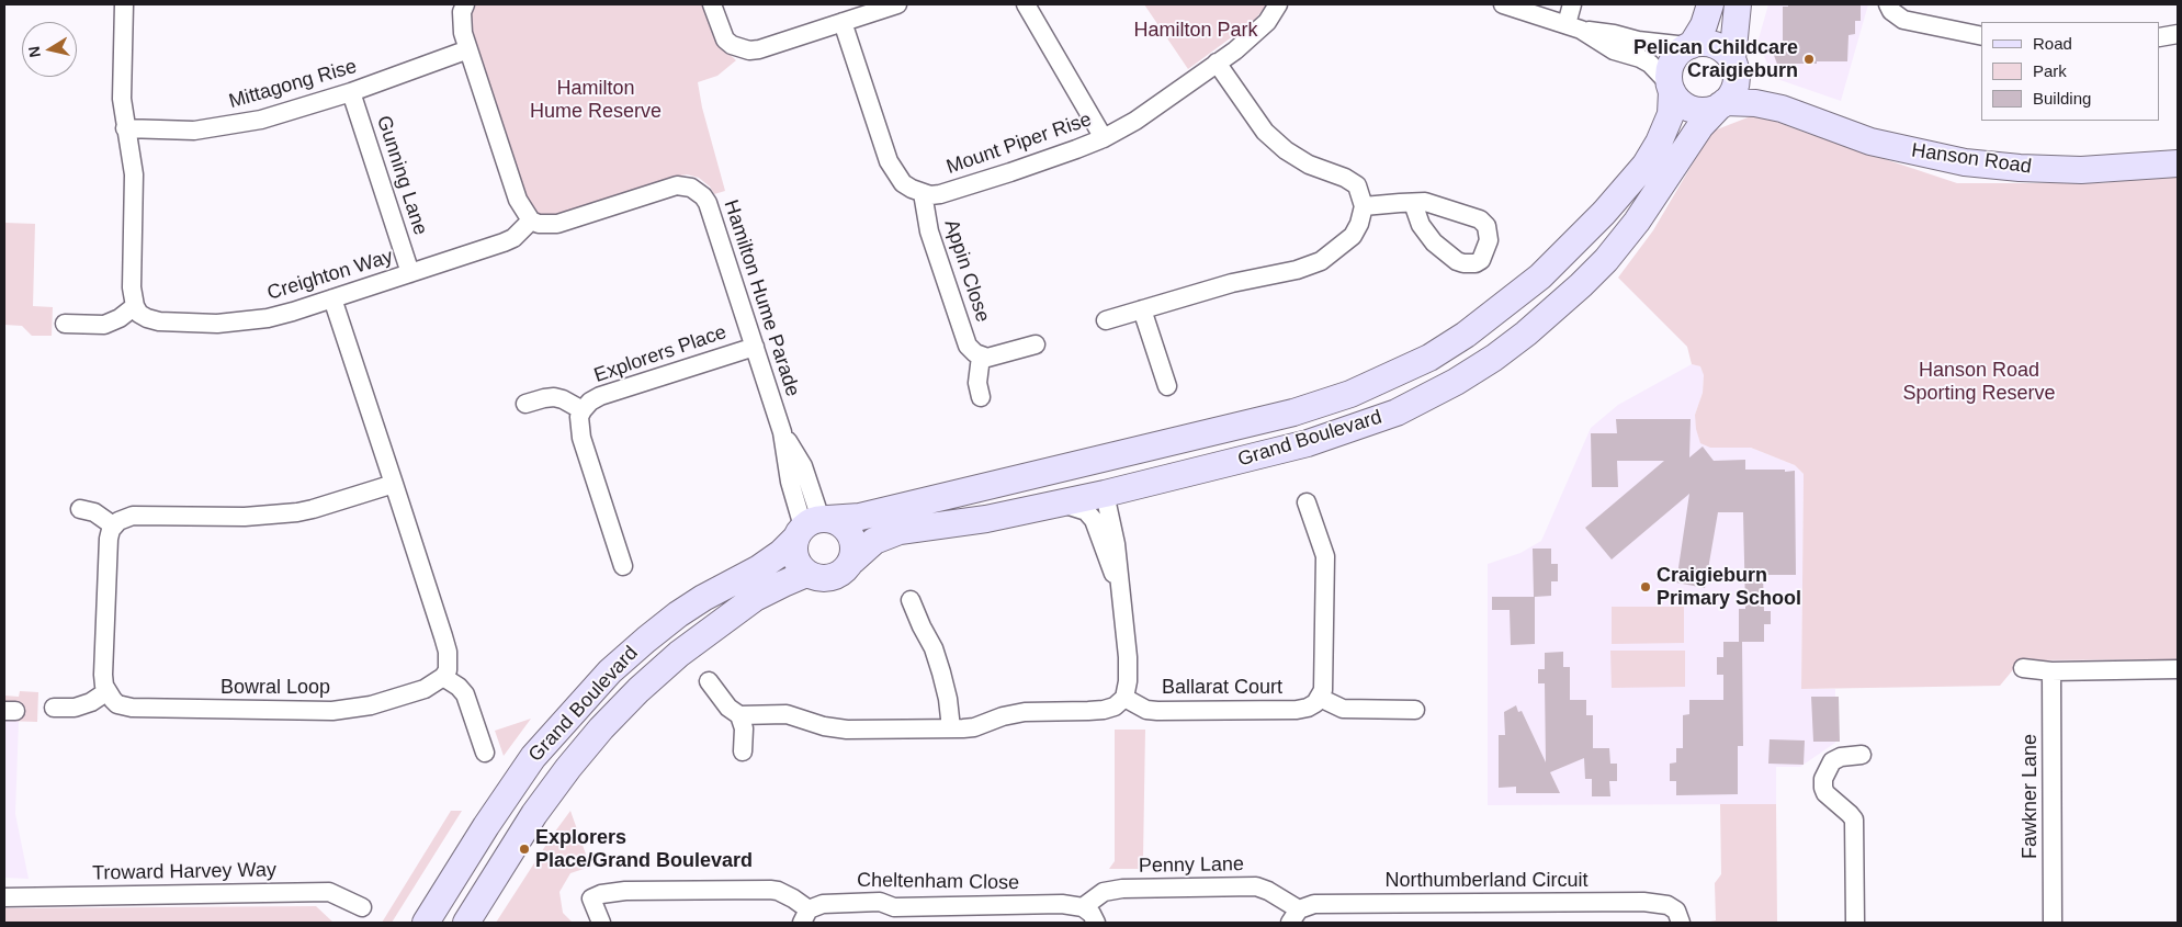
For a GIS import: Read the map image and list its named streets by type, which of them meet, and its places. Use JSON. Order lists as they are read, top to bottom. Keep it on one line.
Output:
{"streets":{"street":["Mittagong Rise","Mount Piper Rise","Hanson Road","Gunning Lane","Appin Close","Creighton Way","Hamilton Hume Parade","Explorers Place","Grand Boulevard","Bowral Loop","Ballarat Court","Fawkner Lane","Penny Lane","Troward Harvey Way","Northumberland Circuit","Cheltenham Close"]},"crossings":[["Mittagong Rise","Gunning Lane"],["Mount Piper Rise","Appin Close"],["Hanson Road","Grand Boulevard"],["Gunning Lane","Creighton Way"],["Creighton Way","Hamilton Hume Parade"],["Hamilton Hume Parade","Explorers Place"],["Hamilton Hume Parade","Grand Boulevard"],["Penny Lane","Northumberland Circuit"],["Penny Lane","Cheltenham Close"]],"parks":["Hamilton Park","Hamilton Hume Reserve","Hanson Road Sporting Reserve"],"places":["Pelican Childcare Craigieburn","Craigieburn Primary School","Explorers Place/Grand Boulevard"],"legend":["Road","Park","Building"],"north":"left"}
